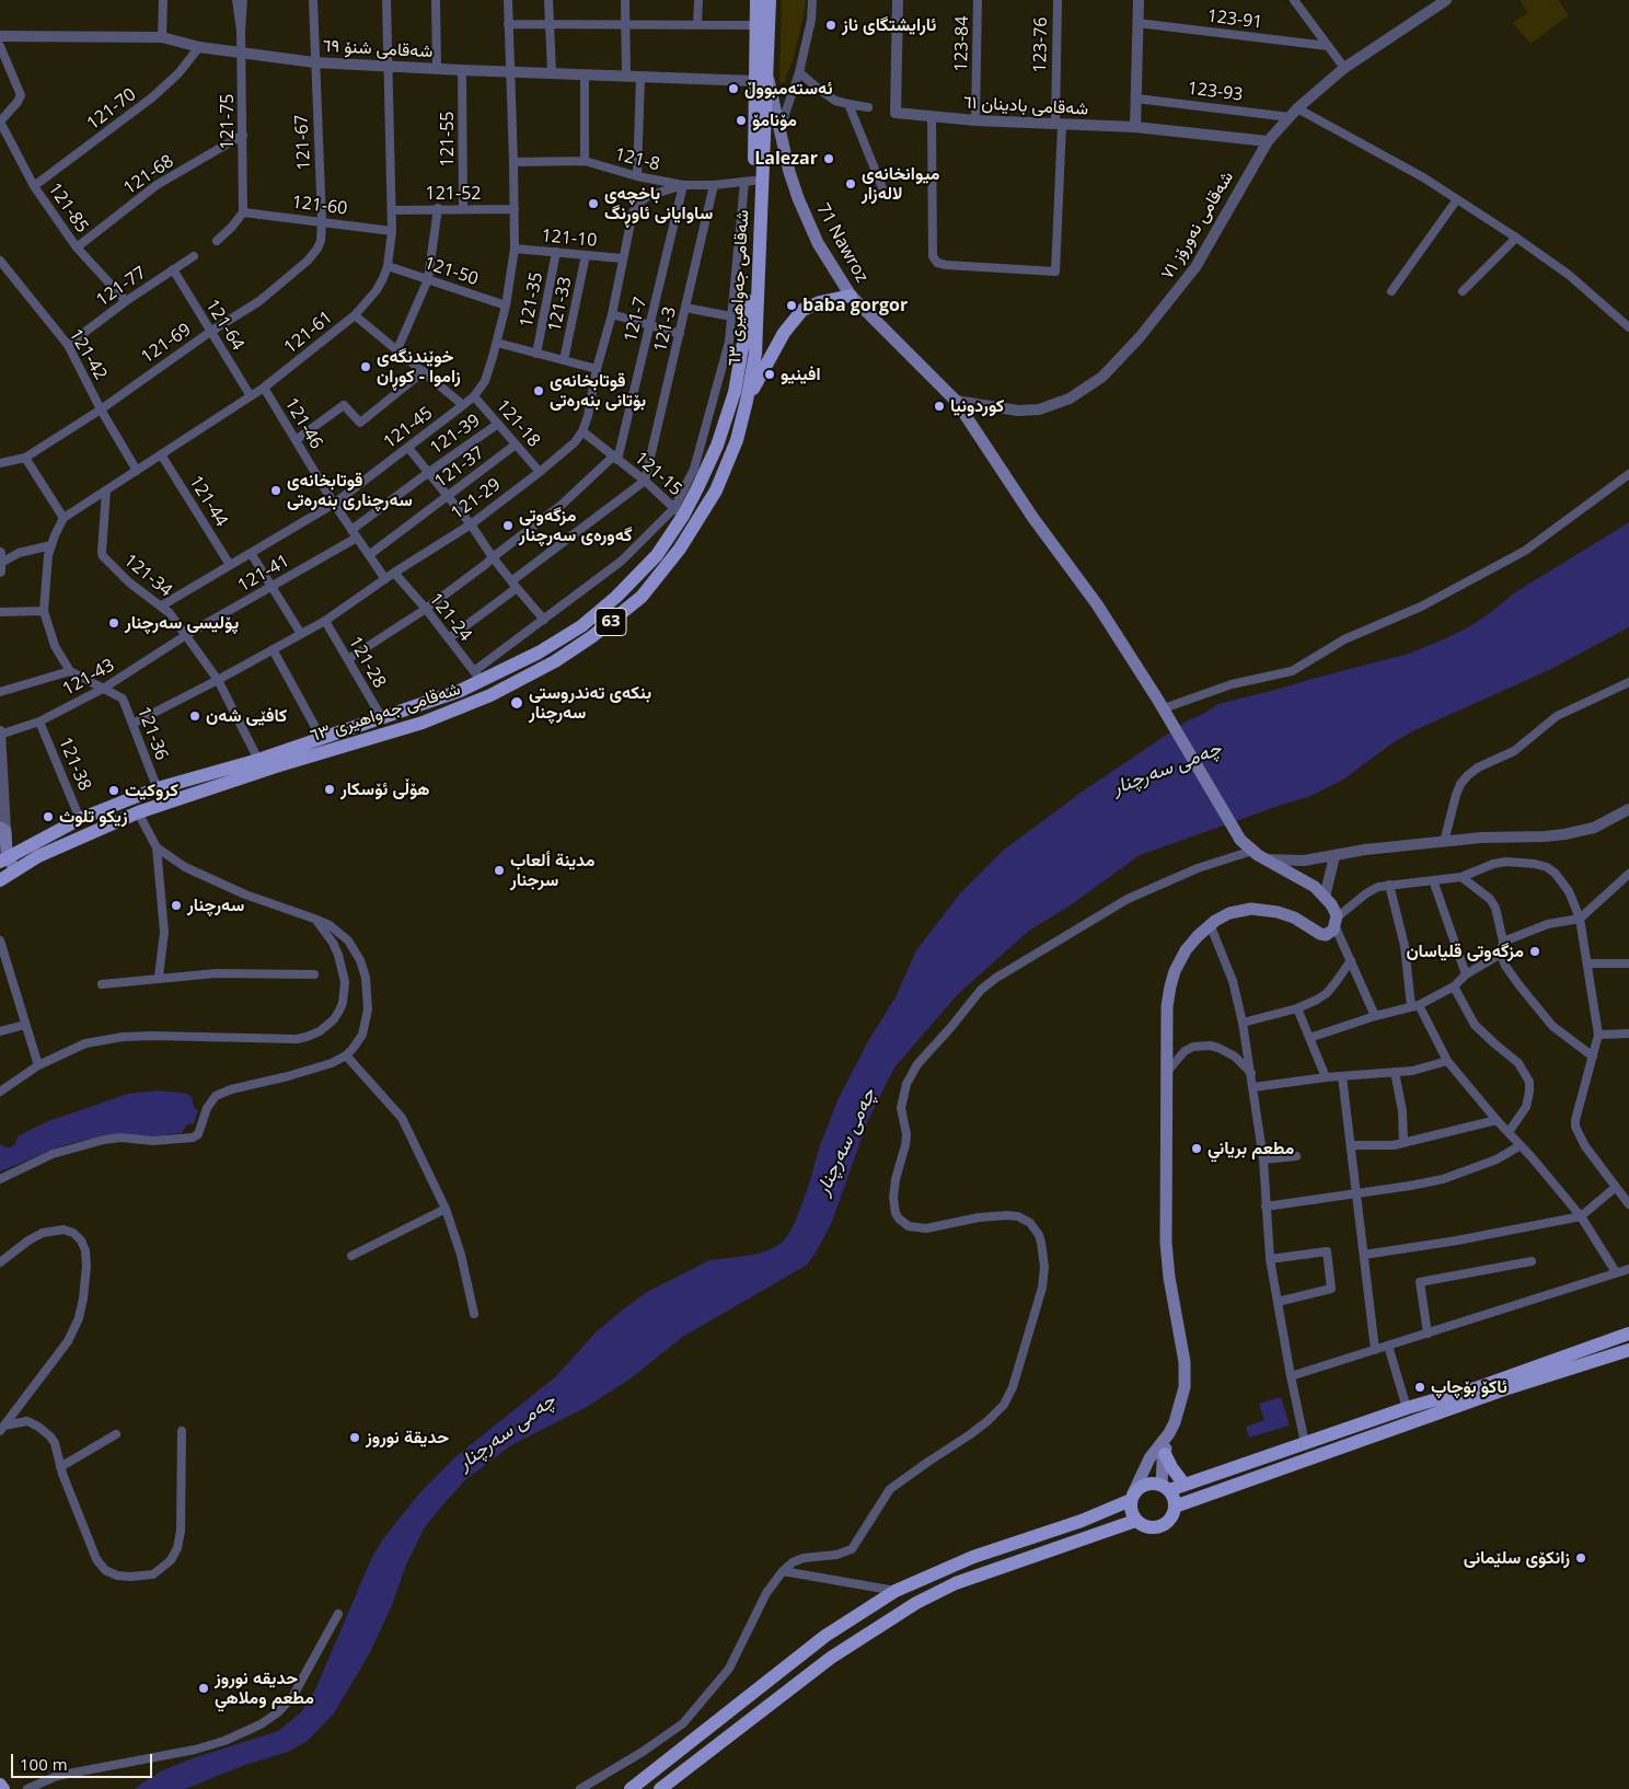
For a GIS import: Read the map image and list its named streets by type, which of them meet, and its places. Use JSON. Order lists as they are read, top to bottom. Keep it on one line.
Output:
{"streets":{"main road":["71 Nawroz","شەقامی جەواهیری ٦٣","63"],"street":["123-91","123-84","123-76","شەقامی شنۆ ٦٩","123-93","شەقامی بادینان ٦١","121-70","121-75","121-55","121-67","121-8","121-68","121-52","121-60","121-85","شەقامی نەورۆز ٧١","121-10","121-50","121-77","121-35","121-33","121-7","121-64","121-3","121-61","121-69","121-42","121-46","121-18","121-45","121-39","121-37","121-15","121-29","121-44","121-41","121-34","121-24","121-28","121-43","121-36","121-38"]},"crossings":[["123-84","شەقامی بادینان ٦١"],["123-76","شەقامی بادینان ٦١"],["شەقامی شنۆ ٦٩","121-70"],["شەقامی شنۆ ٦٩","121-75"],["شەقامی شنۆ ٦٩","121-55"],["شەقامی شنۆ ٦٩","121-67"],["شەقامی شنۆ ٦٩","شەقامی جەواهیری ٦٣"],["شەقامی شنۆ ٦٩","121-61"],["شەقامی شنۆ ٦٩","121-45"],["123-93","شەقامی نەورۆز ٧١"],["شەقامی بادینان ٦١","شەقامی نەورۆز ٧١"],["121-70","121-85"],["121-75","121-68"],["121-75","121-60"],["121-55","121-52"],["121-67","121-60"],["121-67","121-69"],["121-8","شەقامی جەواهیری ٦٣"],["121-8","121-7"],["121-8","121-3"],["121-8","121-45"],["121-8","121-29"],["121-68","121-85"],["121-52","121-61"],["121-52","121-45"],["121-60","121-61"],["121-60","121-69"],["121-85","121-77"],["شەقامی نەورۆز ٧١","71 Nawroz"],["121-10","121-35"],["121-10","121-33"],["121-10","121-45"],["121-10","121-29"],["71 Nawroz","شەقامی جەواهیری ٦٣"],["121-50","121-61"],["121-50","121-45"],["121-77","121-64"],["121-77","121-42"],["شەقامی جەواهیری ٦٣","121-15"],["شەقامی جەواهیری ٦٣","121-34"],["شەقامی جەواهیری ٦٣","121-24"],["شەقامی جەواهیری ٦٣","121-28"],["شەقامی جەواهیری ٦٣","121-36"],["شەقامی جەواهیری ٦٣","121-38"],["121-7","121-15"],["121-7","121-29"],["121-64","121-61"],["121-64","121-69"],["121-3","121-15"],["121-61","121-42"],["121-61","121-46"],["121-61","121-44"],["121-61","121-34"],["121-69","121-42"],["121-46","121-45"],["121-46","121-39"],["121-46","121-37"],["121-46","121-29"],["121-46","121-41"],["121-18","121-45"],["121-18","121-39"],["121-18","121-37"],["121-18","121-29"],["121-45","121-44"],["121-45","121-34"],["121-39","121-41"],["121-15","121-29"],["121-15","121-24"],["121-15","121-28"],["121-29","121-34"],["121-29","121-24"],["121-29","121-28"],["121-29","121-36"],["121-41","121-34"],["121-41","121-43"],["121-34","121-43"],["121-43","121-36"],["121-43","121-38"]],"water":["چەمی سەرچنار"],"places":["ئارایشتگای ناز","ئەستەمبووڵ","مۆنامۆ","Lalezar","میوانخانەی لالەزار","باخچەی ساوایانی ئاوڕنگ","baba gorgor","خوێندنگەی زاموا - کوڕان","افينيو","قوتابخانەی بۆتانی بنەرەتی","كوردونيا","قوتابخانەی سەرچناری بنەرەتی","مزگەوتی گەورەی سەرچنار","پۆلیسی سەرچنار","بنکەی تەندروستی سەرچنار","کافێی شەن","هۆڵی ئۆسکار","كروكيت","زيكو تلوث","مدينة ألعاب سرجنار","سەرچنار","مزگەوتی قلیاسان","مطعم برياني","ئاکۆ بۆچاپ","حديقة نوروز","زانکۆی سلێمانی","حديقه نوروز مطعم وملاهي"],"scale_bar":"100 m"}
